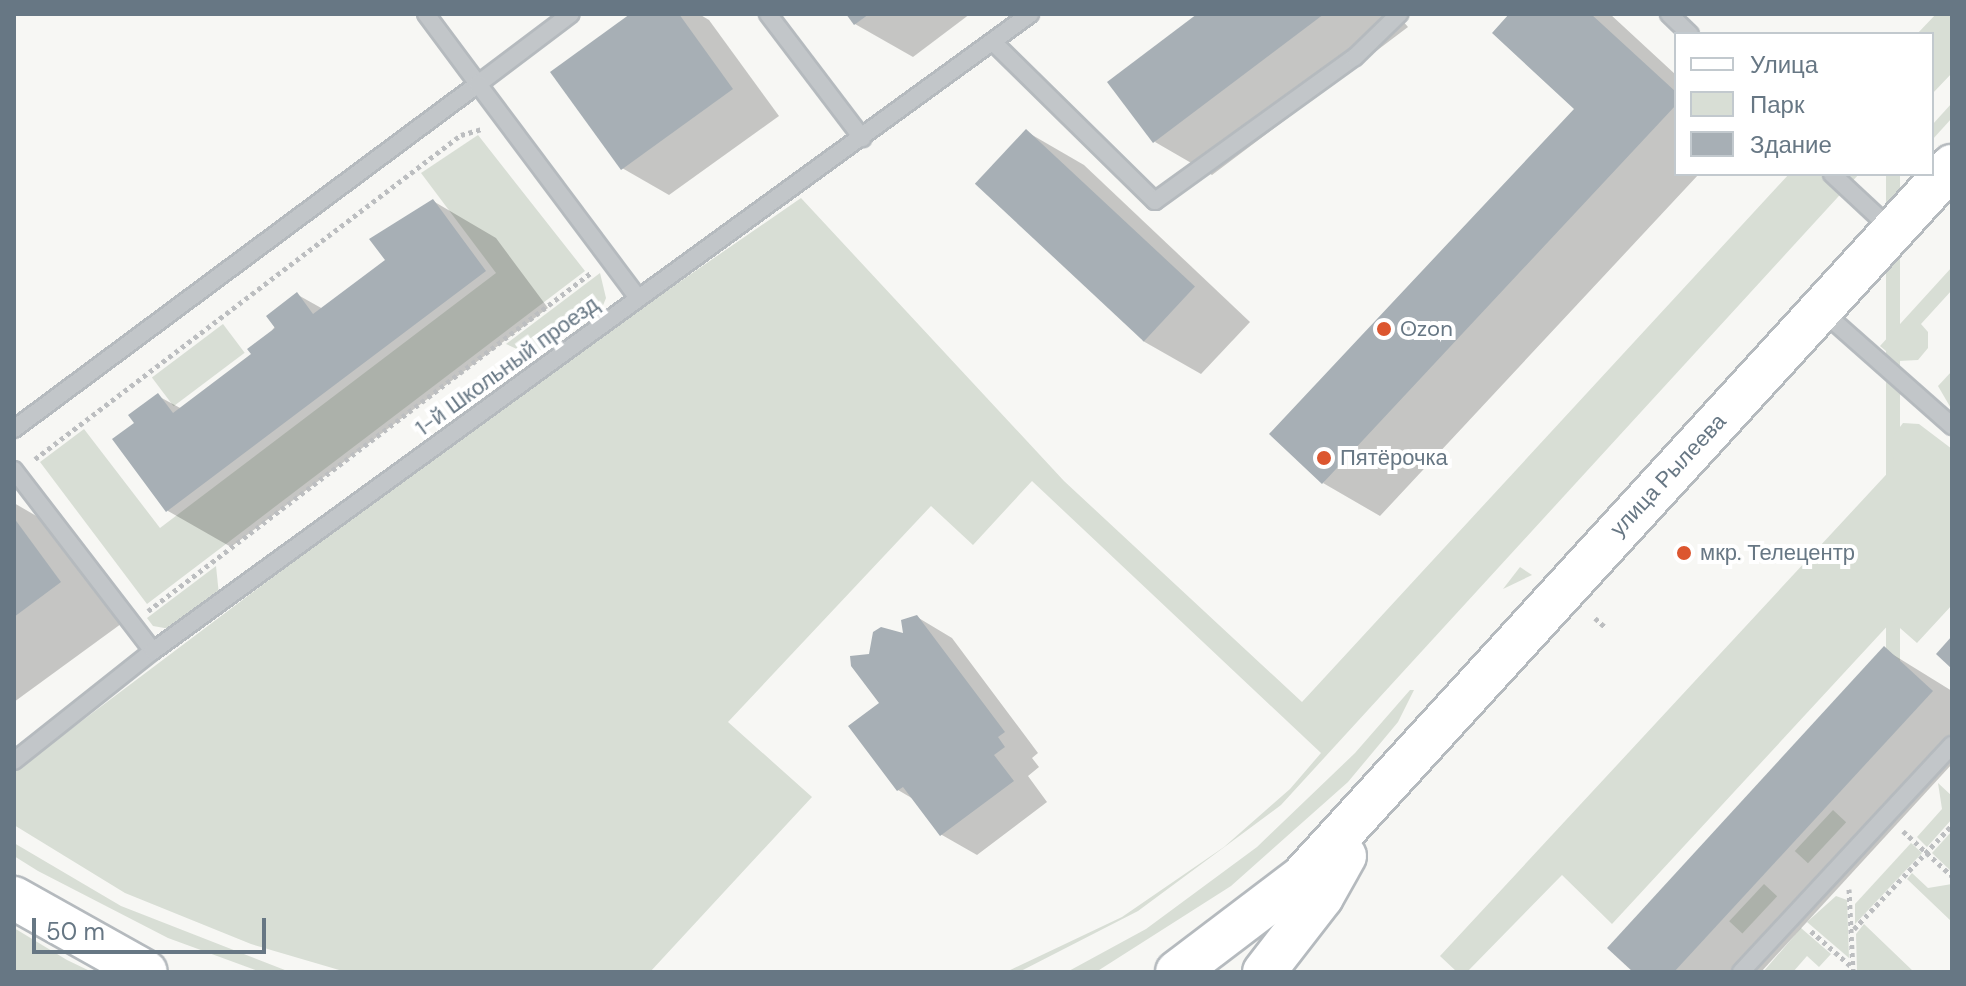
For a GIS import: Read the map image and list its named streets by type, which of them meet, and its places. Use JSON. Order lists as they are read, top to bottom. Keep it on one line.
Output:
{"streets":{"main road":["улица Рылеева"],"lane":["1-й Школьный проезд"]},"places":["Ozon","Пятёрочка","мкр. Телецентр"],"legend":["Улица","Парк","Здание"],"scale_bar":"50 m"}
